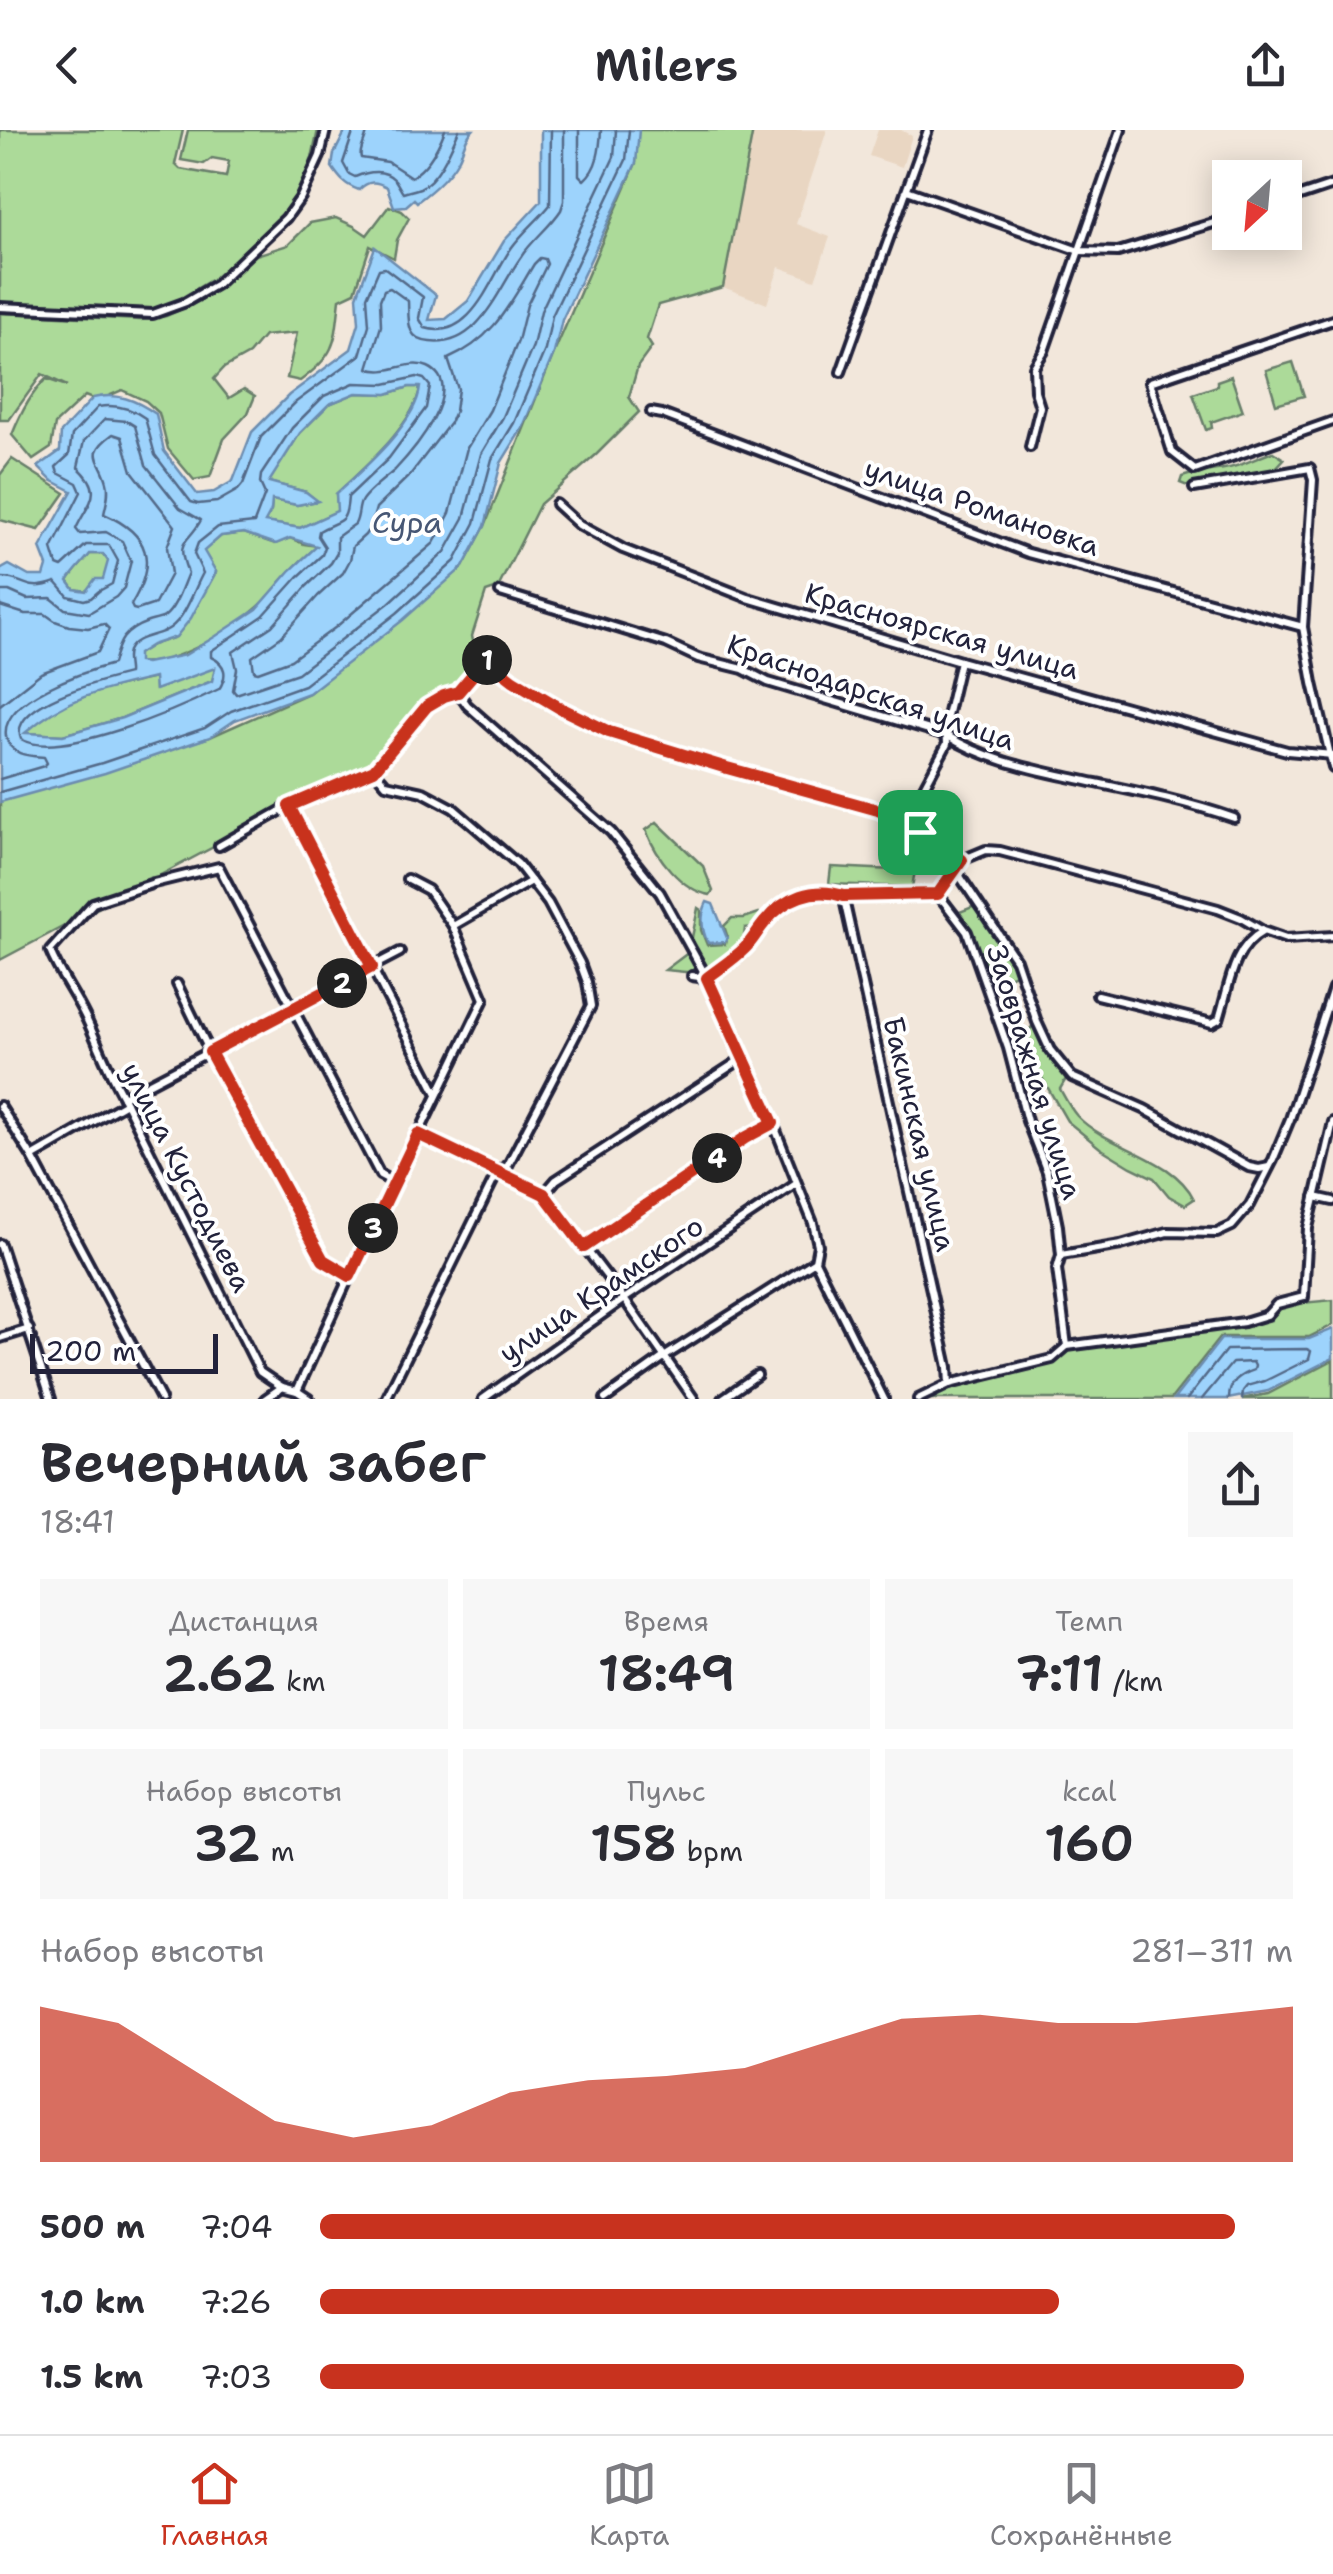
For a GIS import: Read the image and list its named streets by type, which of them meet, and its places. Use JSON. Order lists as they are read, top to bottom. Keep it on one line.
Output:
{"streets":{"street":["улица Романовка","Красноярская улица","Краснодарская улица","Заовражная улица","Бакинская улица","улица Кустодиева","улица Крамского"]},"water":["Сура"],"scale_bar":"200 m","north":"bottom left","page":{"header":"Milers","pins":["1","2","4","3"],"scale":"200 m","heading":["Вечерний забег","18:41"],"stats":[["Дистанция","2.62 km"],["Время","18:49"],["Темп","7:11 /km"],["Набор высоты","32 m"],["Пульс","158 bpm"],["kcal","160"]],"chart":["Набор высоты","281–311 m"],"list":[{"name":"500 m","note":"7:04"},{"name":"1.0 km","note":"7:26"},{"name":"1.5 km","note":"7:03"}],"tabs":["Главная","Карта","Сохранённые"]}}
